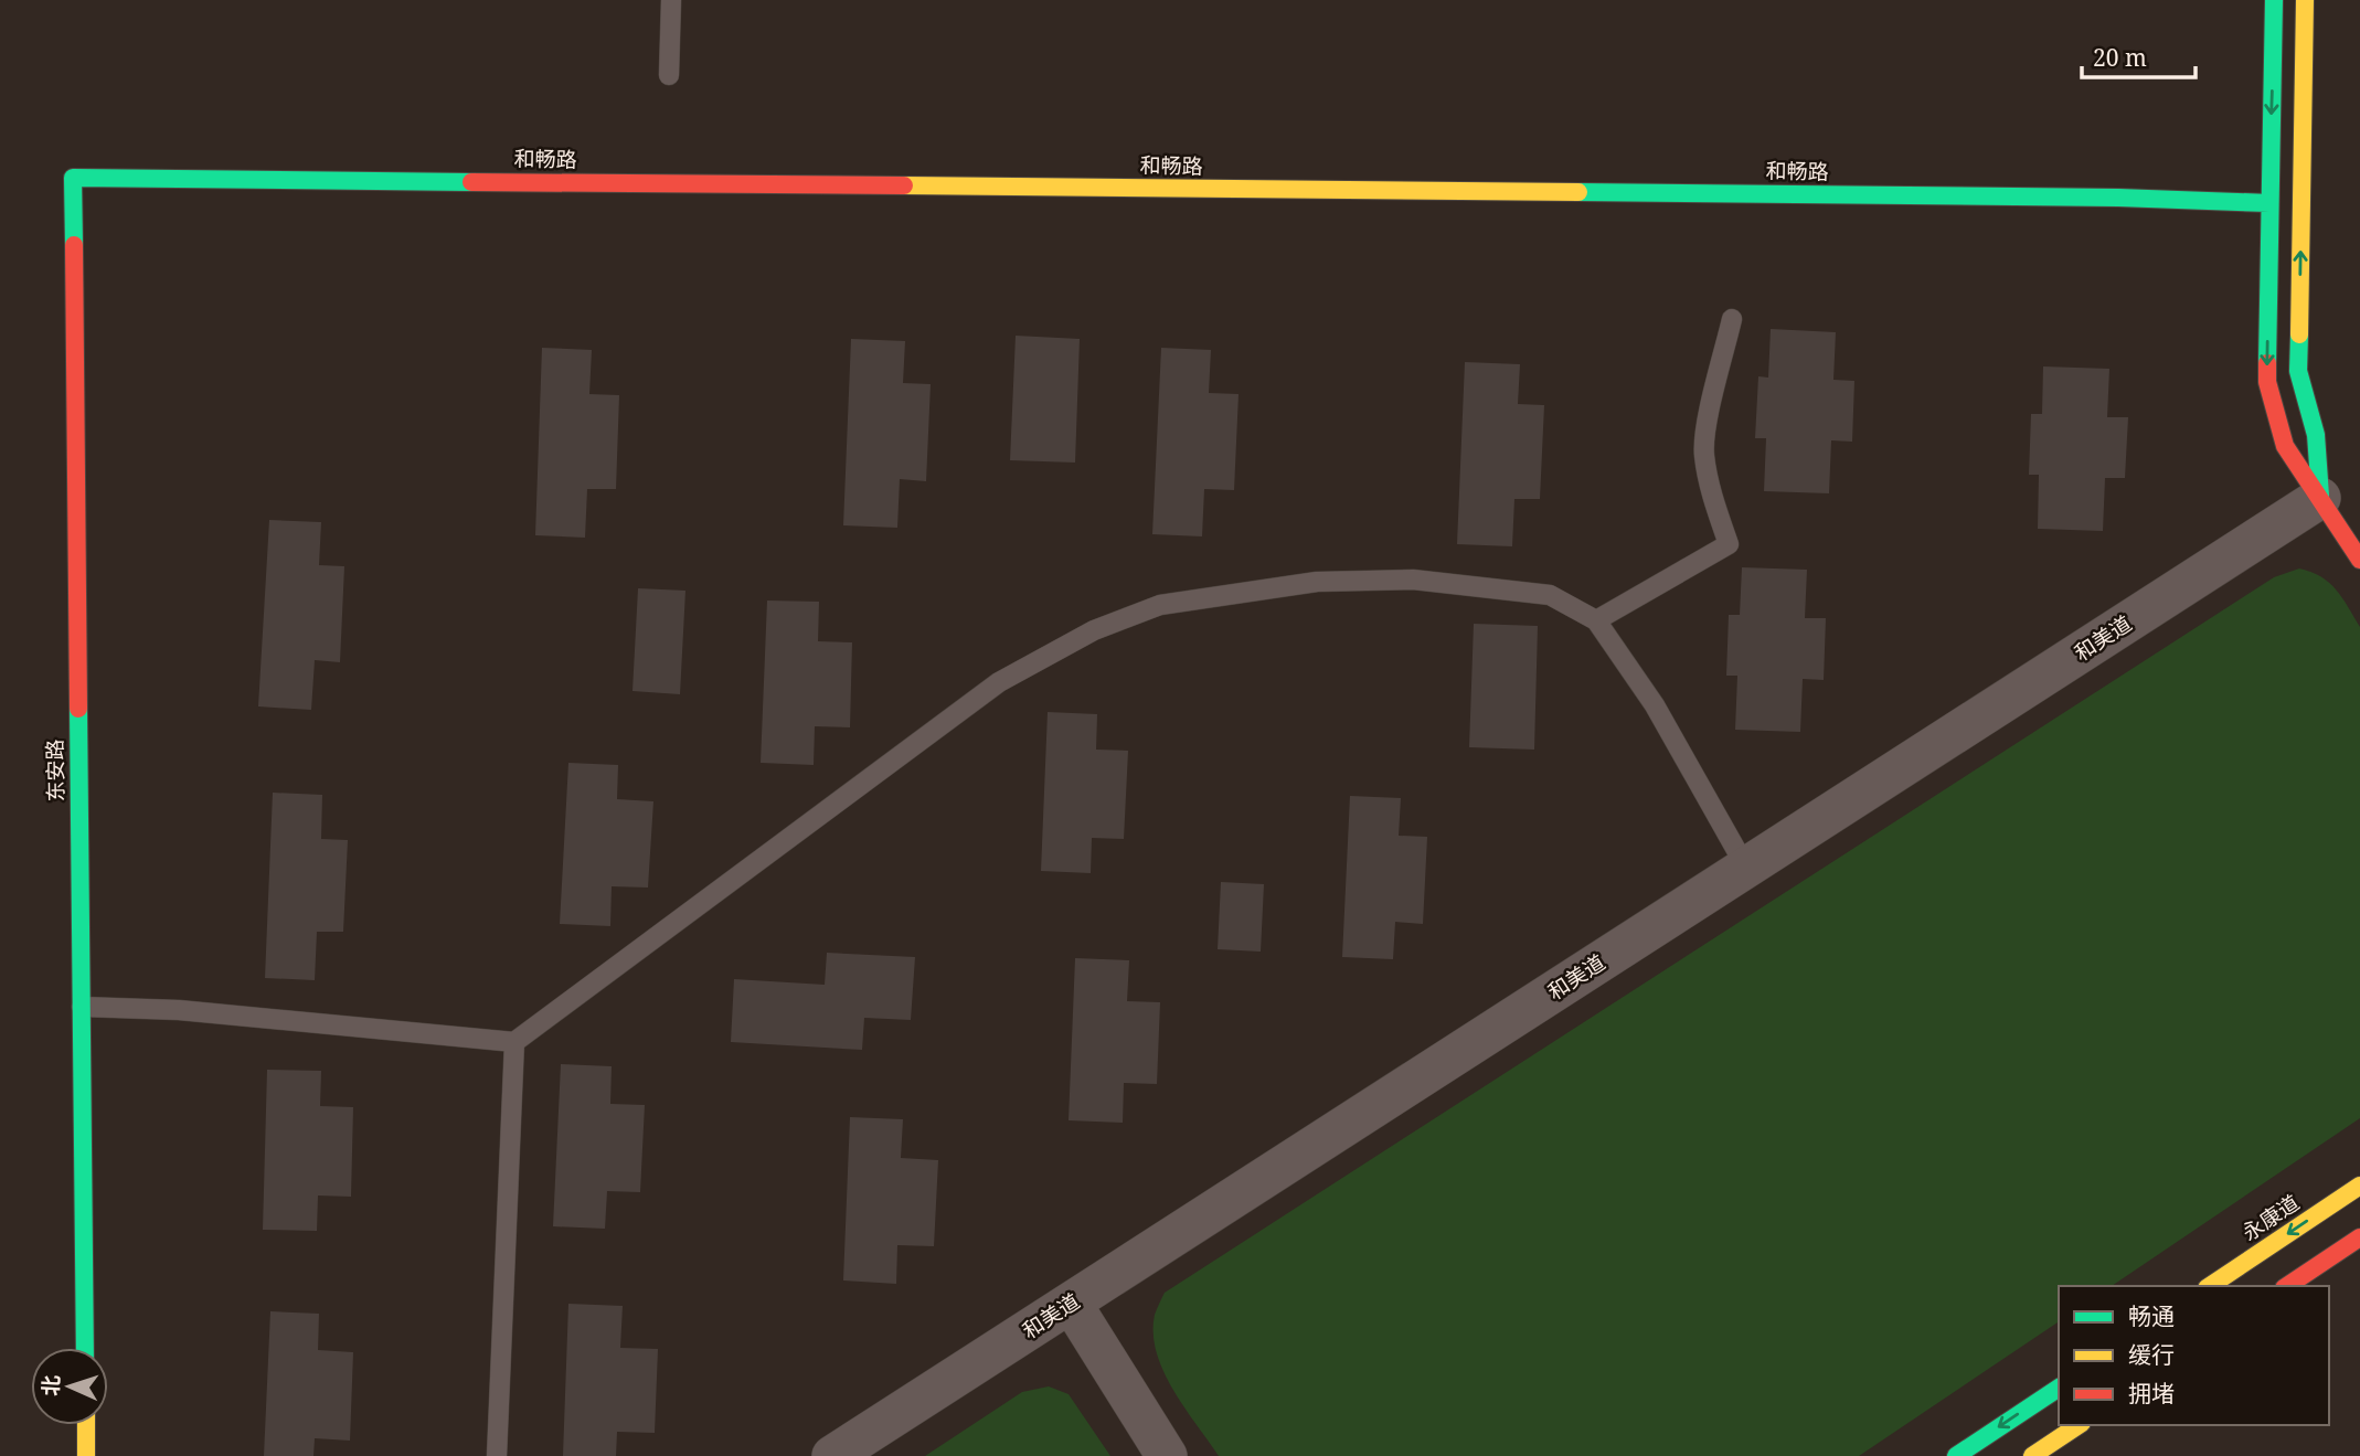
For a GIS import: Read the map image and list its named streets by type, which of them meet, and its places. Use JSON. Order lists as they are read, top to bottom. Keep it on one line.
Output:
{"streets":{"street":["和畅路","和美道","东安路","永康道"]},"crossings":[["和畅路","东安路"]],"legend":["畅通","缓行","拥堵"],"scale_bar":"20 m","north":"left"}
